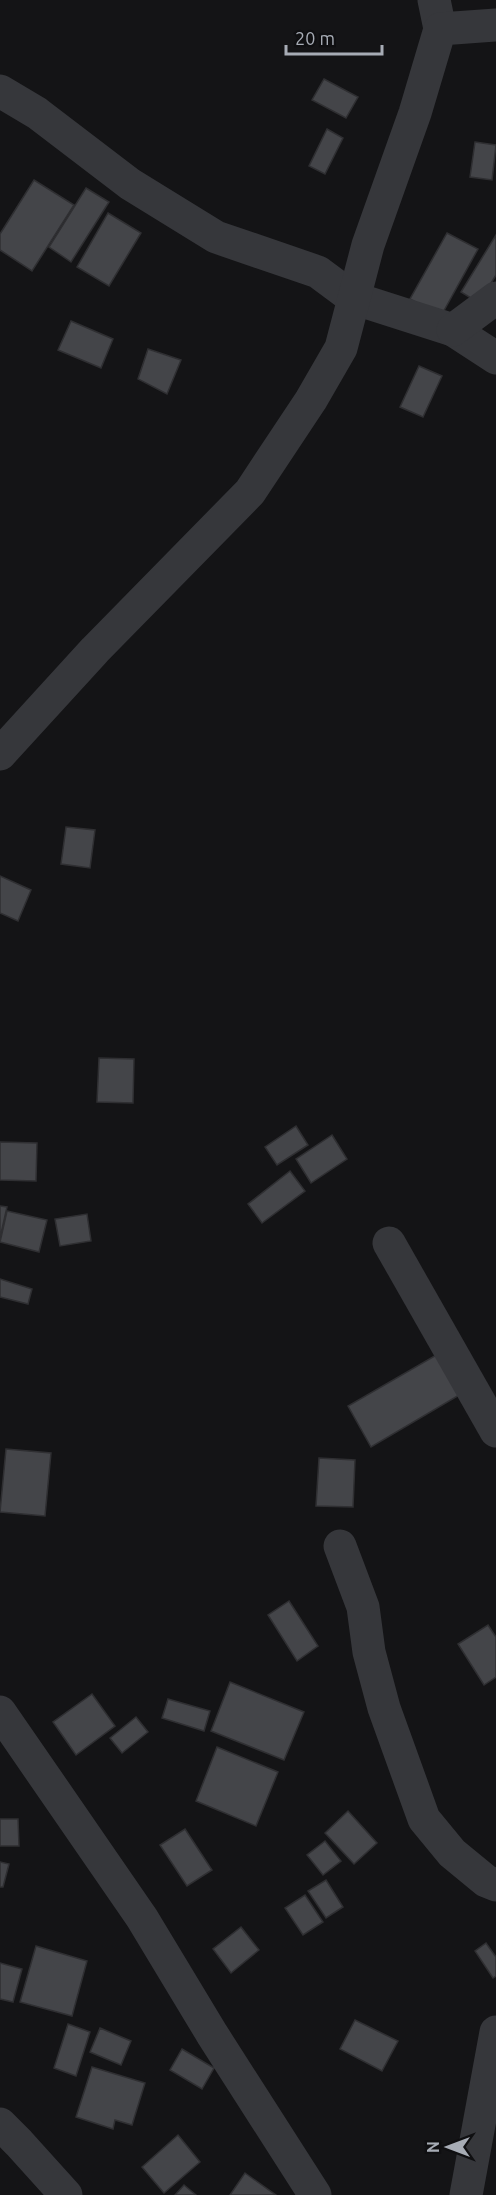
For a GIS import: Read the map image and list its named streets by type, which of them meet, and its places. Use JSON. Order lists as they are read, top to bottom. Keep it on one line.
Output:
{"scale_bar":"20 m","north":"left"}
